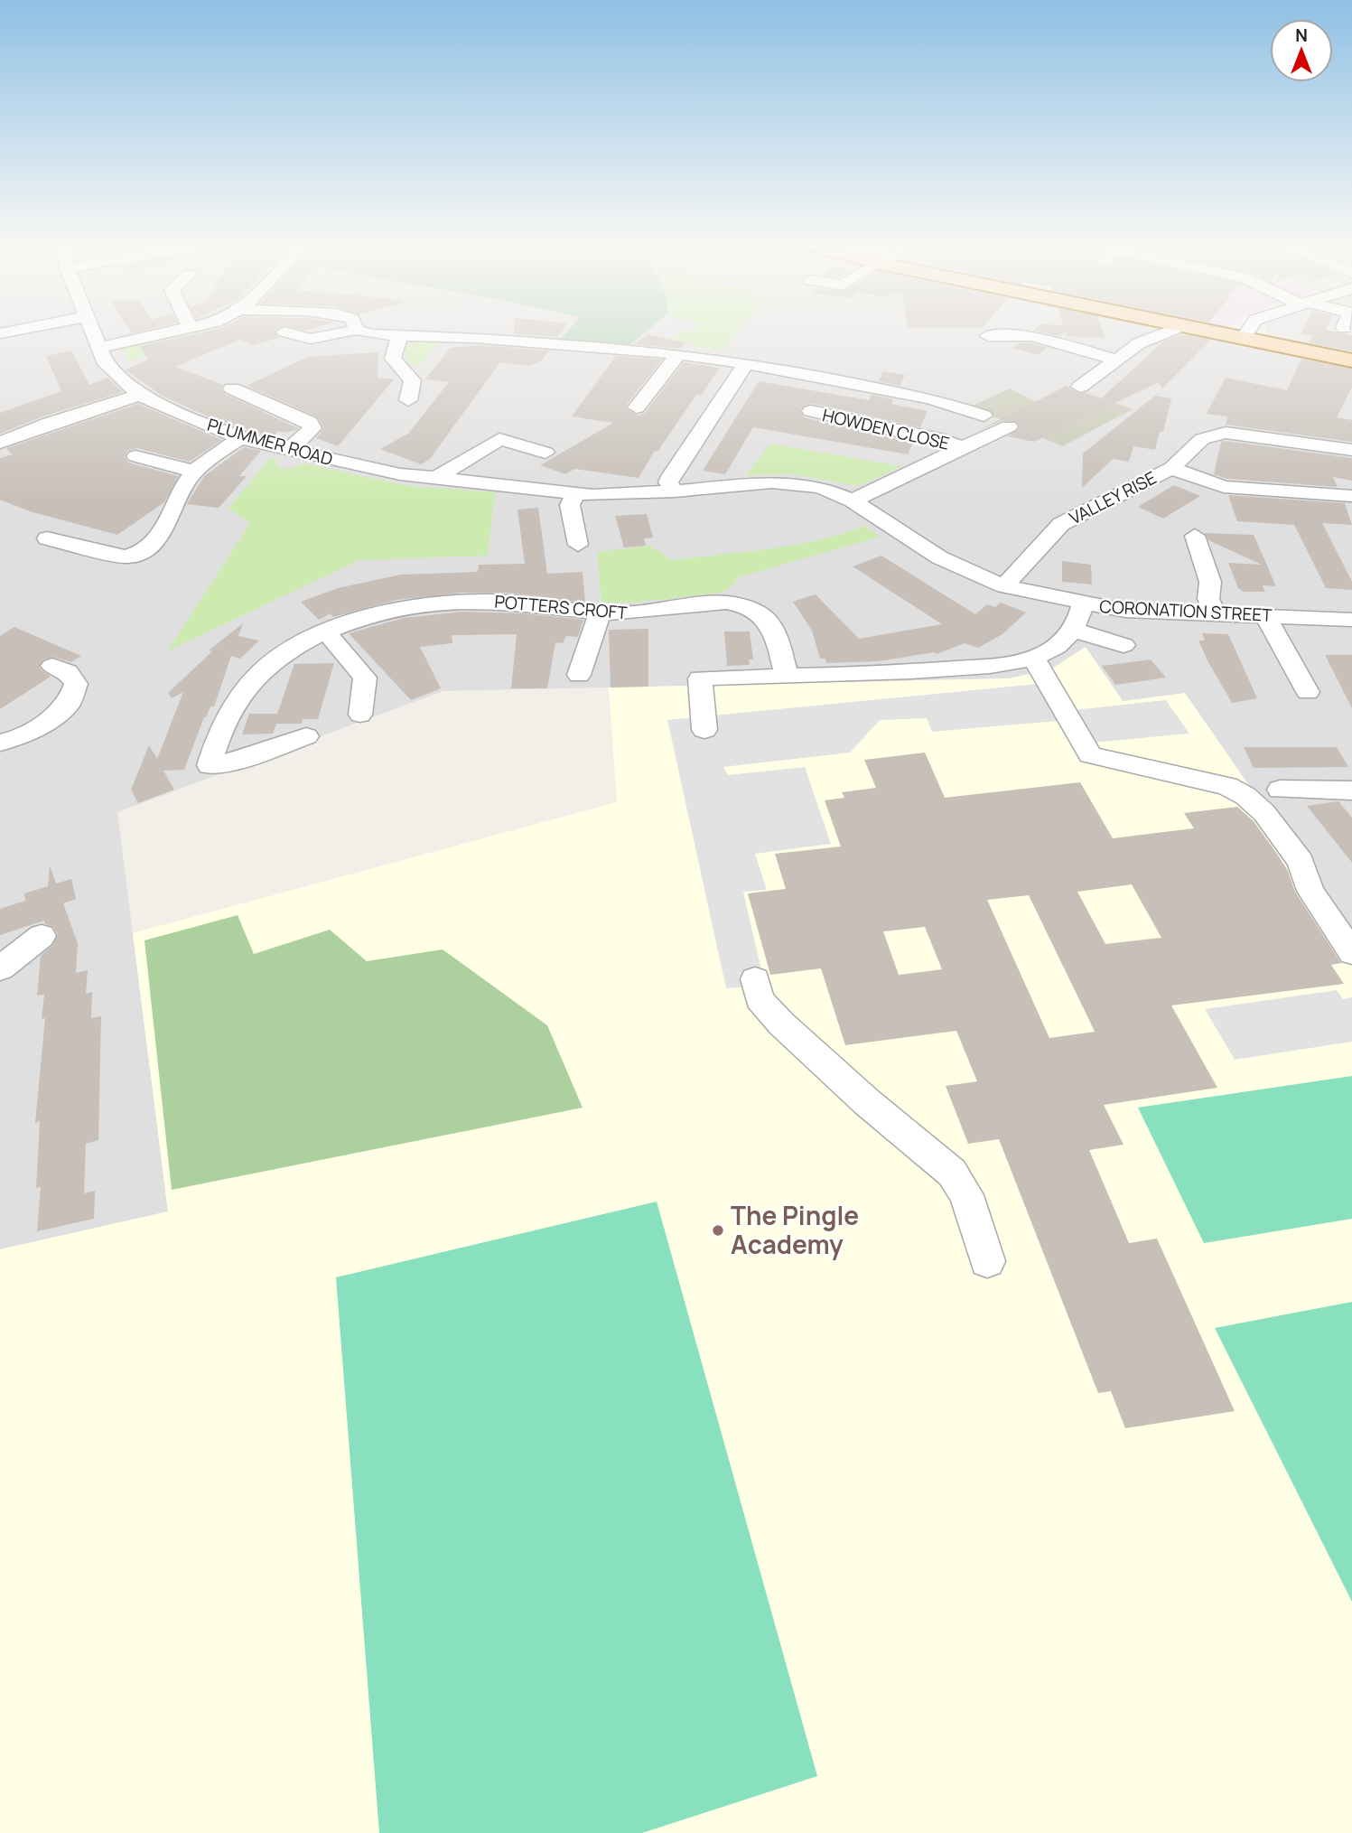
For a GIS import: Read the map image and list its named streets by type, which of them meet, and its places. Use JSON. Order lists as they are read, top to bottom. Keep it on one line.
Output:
{"streets":{"street":["HOWDEN CLOSE","PLUMMER ROAD","VALLEY RISE","POTTERS CROFT","CORONATION STREET"]},"crossings":[["HOWDEN CLOSE","CORONATION STREET"],["PLUMMER ROAD","CORONATION STREET"],["VALLEY RISE","CORONATION STREET"]],"places":["The Pingle Academy"],"north":"top"}
